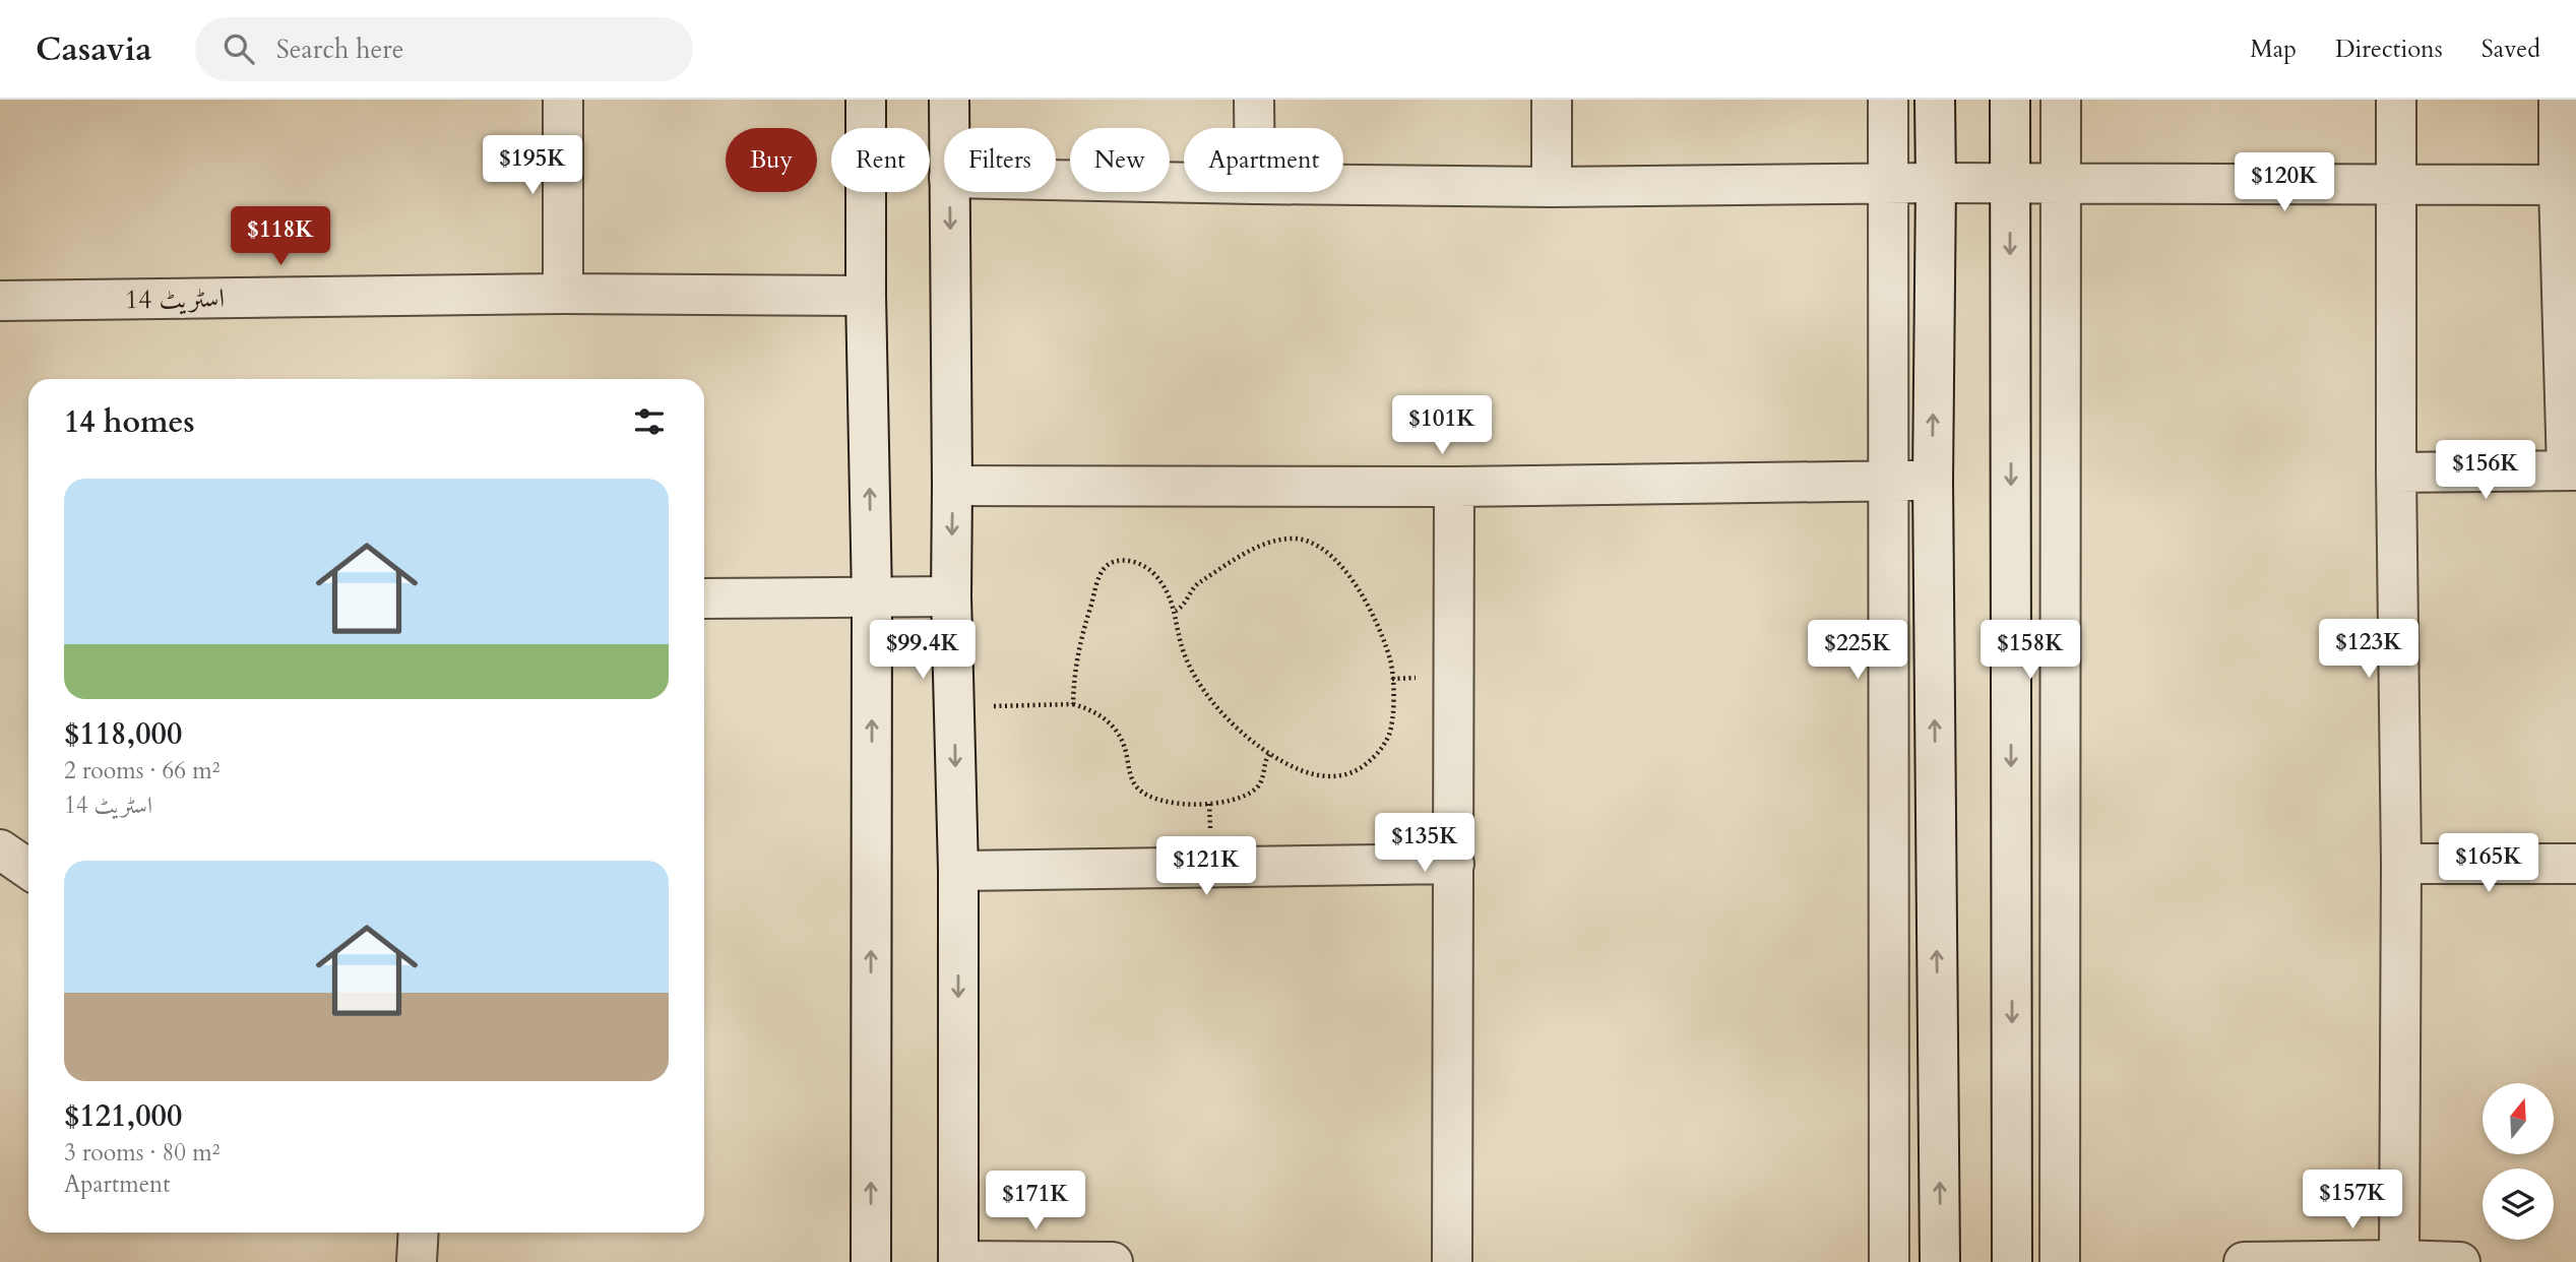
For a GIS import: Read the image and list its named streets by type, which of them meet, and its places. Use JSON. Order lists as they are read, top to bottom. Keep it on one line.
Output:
{"streets":{"street":["اسٹریٹ 14"]},"north":"top","page":{"header":"Casavia","search":"Search here","nav":["Map","Directions","Saved"],"chip":["Buy","Rent","Filters","New","Apartment"],"price":["$195K","$120K","$118K","$101K","$156K","$123K","$99.4K","$225K","$158K","$135K","$165K","$121K","$157K","$171K"],"heading":"14 homes","list":[{"name":"$118,000","note":"2 rooms · 66 m² · اسٹریٹ 14"},{"name":"$121,000","note":"3 rooms · 80 m² · Apartment"}]}}
